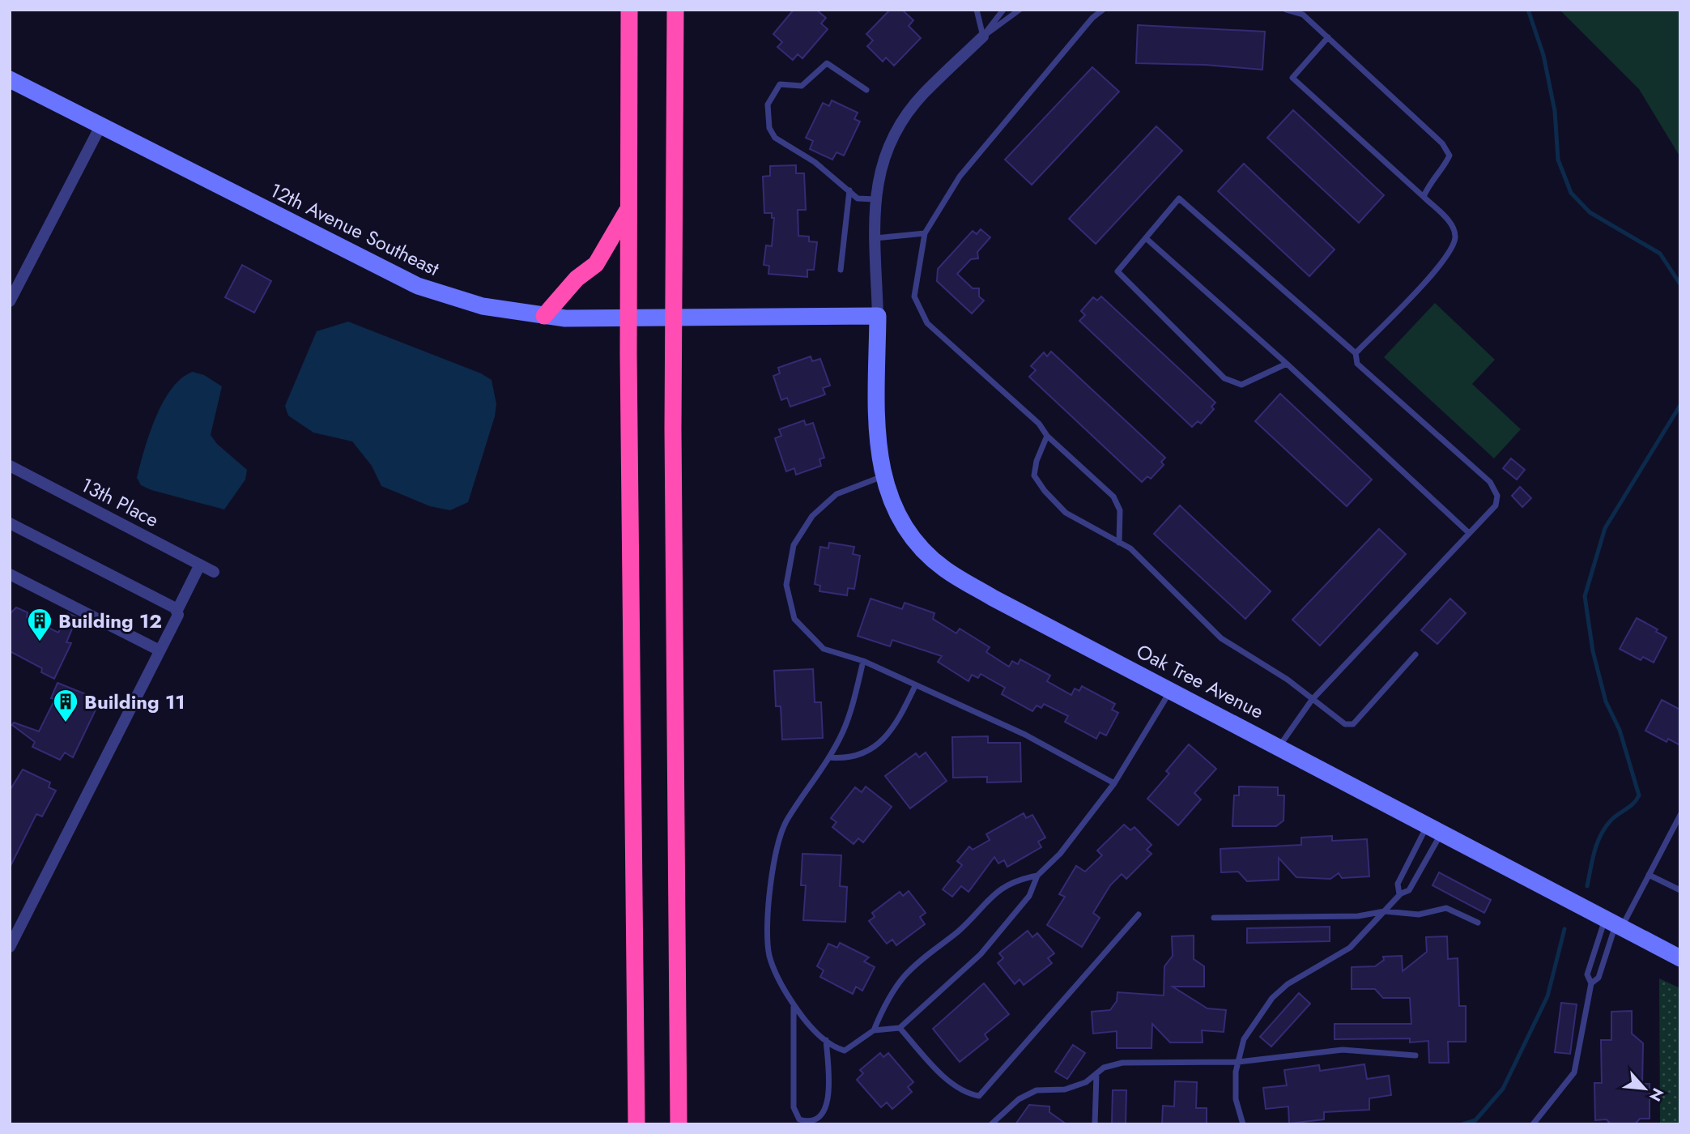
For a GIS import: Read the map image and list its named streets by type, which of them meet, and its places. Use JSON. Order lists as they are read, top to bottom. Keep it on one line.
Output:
{"streets":{"street":["12th Avenue Southeast","13th Place","Oak Tree Avenue"]},"crossings":[["12th Avenue Southeast","Oak Tree Avenue"]],"places":{"building":["Building 12","Building 11"]},"north":"bottom right"}
